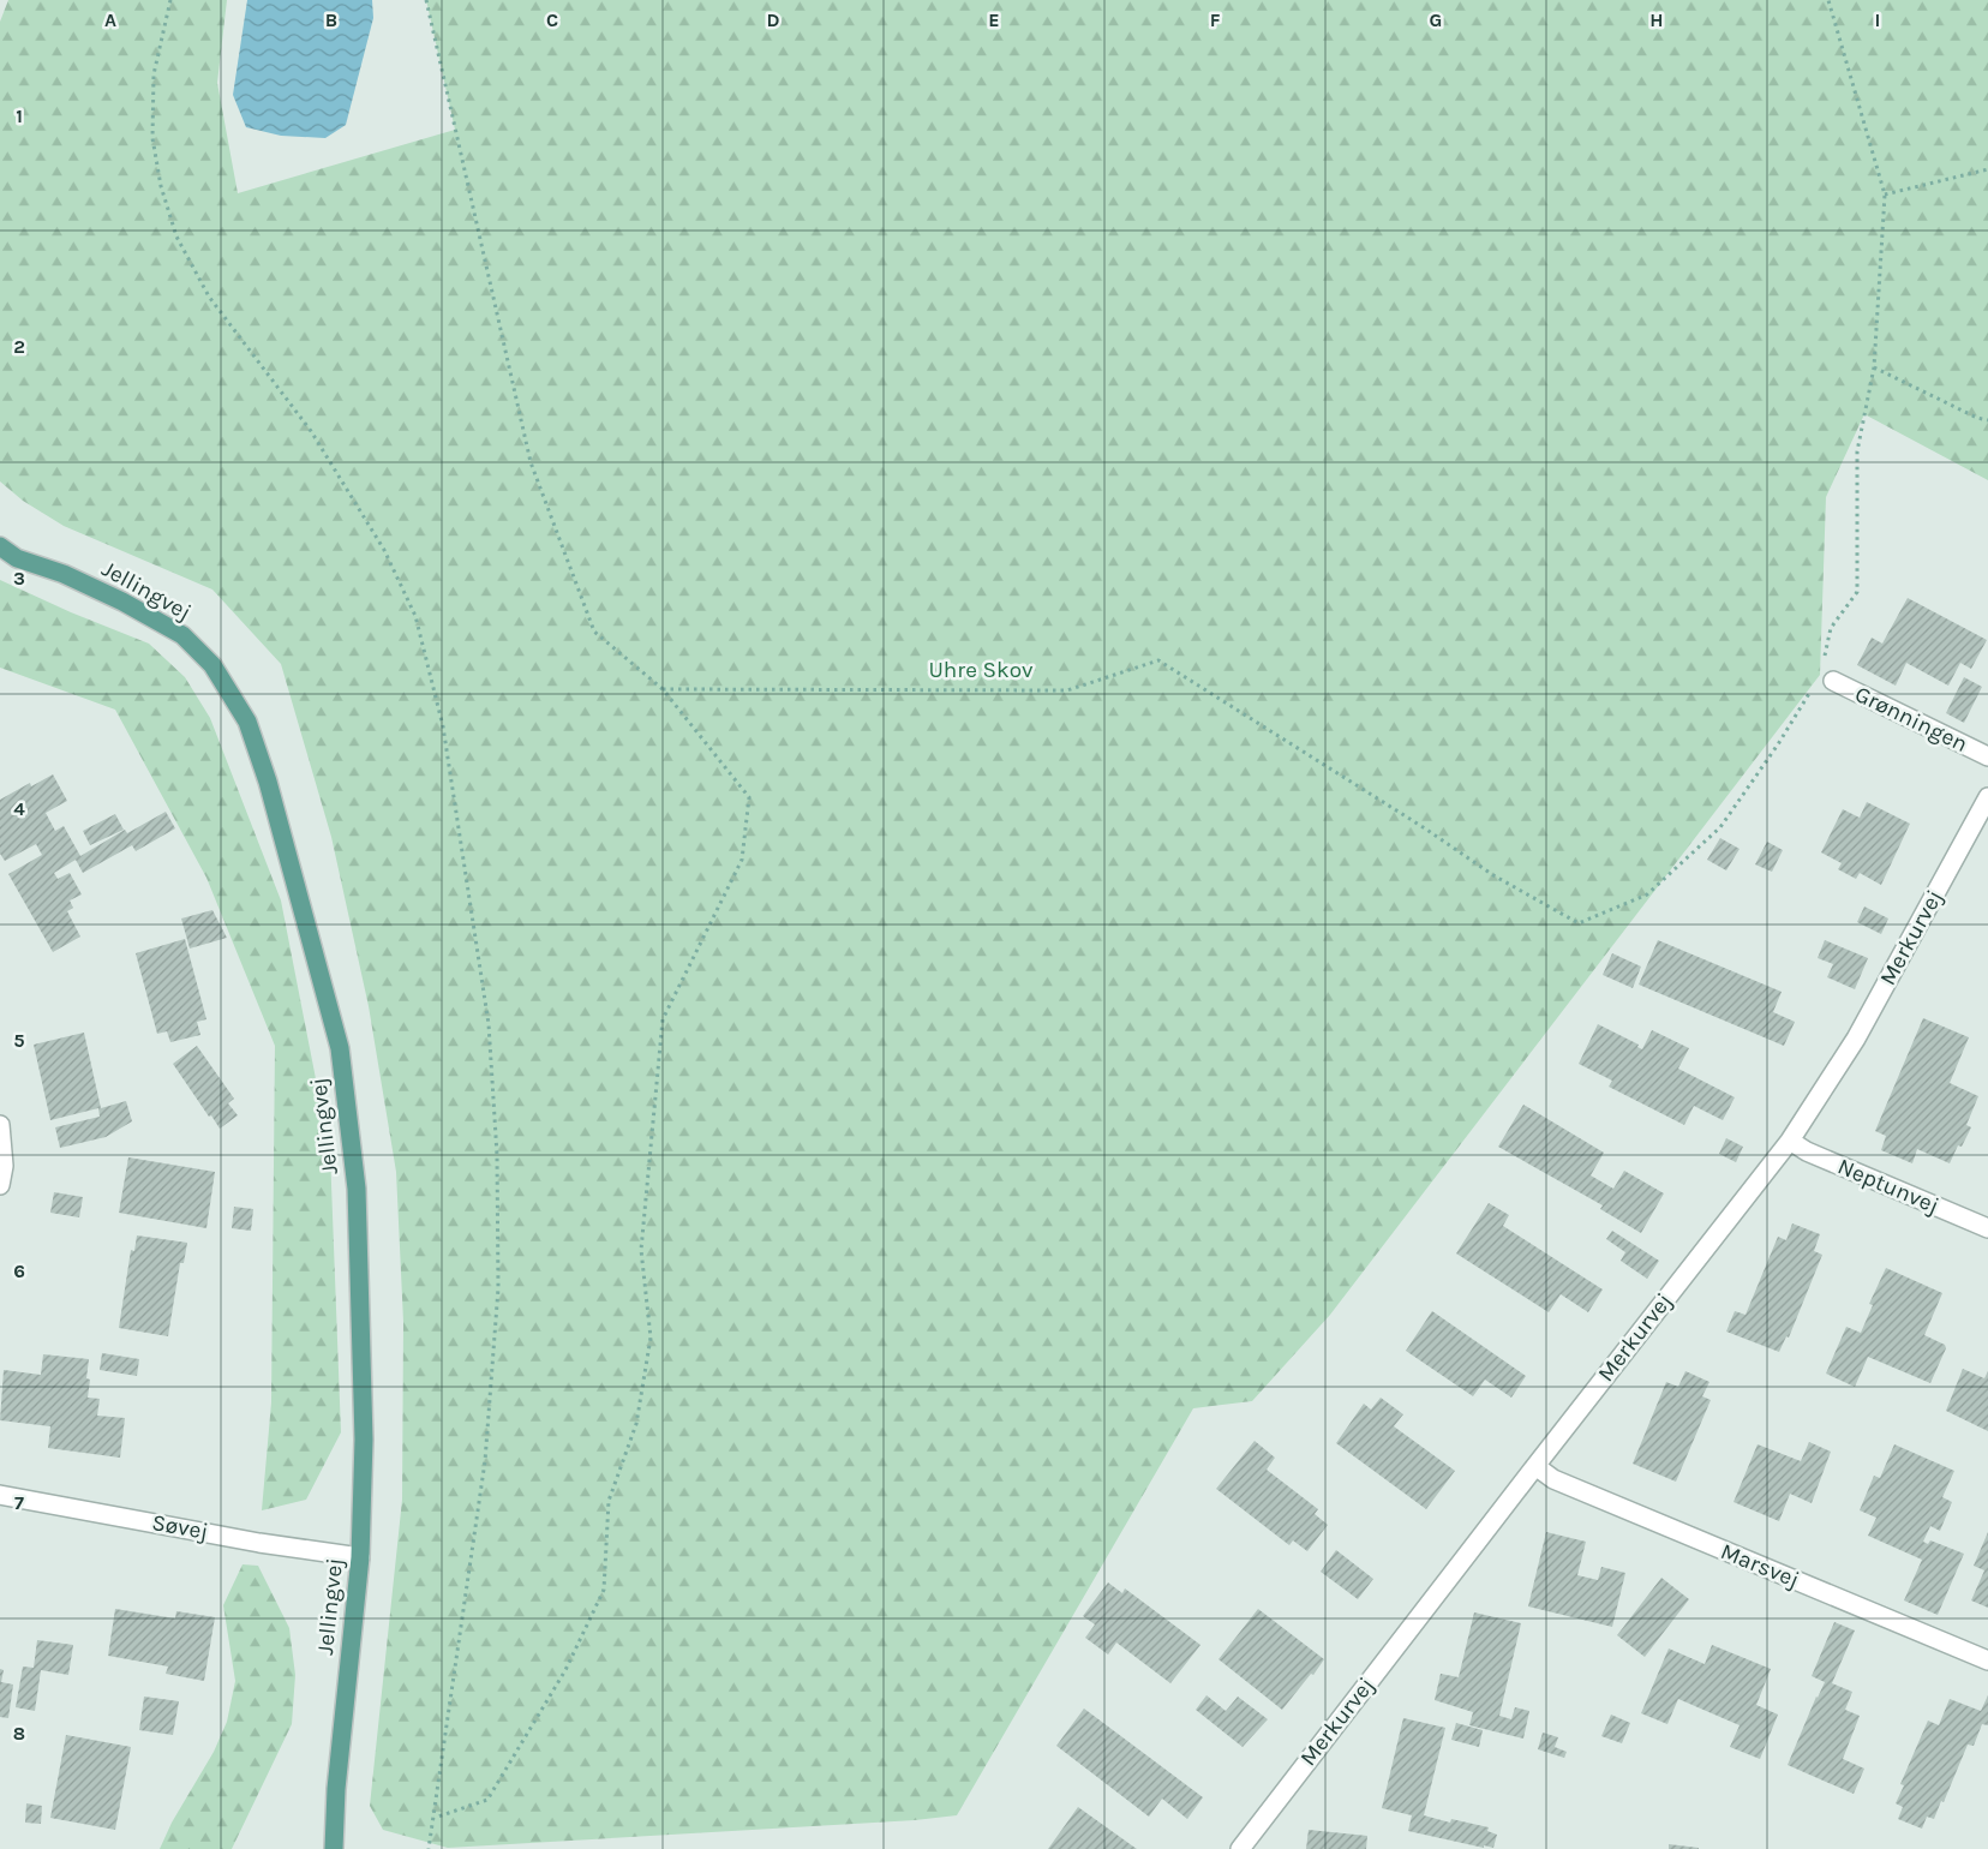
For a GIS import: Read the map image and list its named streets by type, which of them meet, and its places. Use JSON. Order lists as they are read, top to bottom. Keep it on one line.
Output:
{"streets":{"main road":["Jellingvej"],"street":["Grønningen","Merkurvej","Neptunvej","Søvej","Marsvej"]},"crossings":[["Jellingvej","Søvej"],["Merkurvej","Neptunvej"],["Merkurvej","Marsvej"]],"parks":["Uhre Skov"],"grid":{"columns":["A","B","C","D","E","F","G","H","I"],"rows":["1","2","3","4","5","6","7","8"]}}
